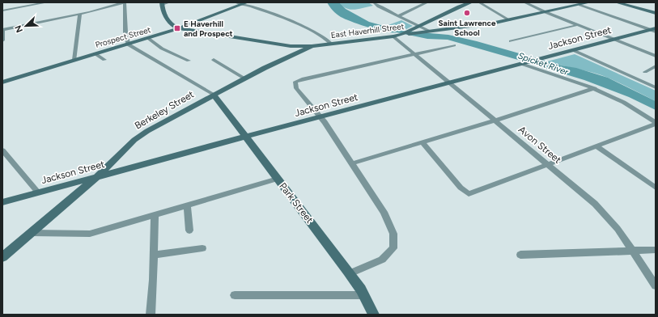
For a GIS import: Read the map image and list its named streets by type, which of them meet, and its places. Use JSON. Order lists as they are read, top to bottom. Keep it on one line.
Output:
{"streets":{"main road":["East Haverhill Street","Prospect Street","Jackson Street","Berkeley Street","Park Street"],"street":["Avon Street"]},"crossings":[["East Haverhill Street","Prospect Street"],["East Haverhill Street","Berkeley Street"],["East Haverhill Street","Avon Street"],["Jackson Street","Berkeley Street"],["Jackson Street","Avon Street"],["Jackson Street","Park Street"],["Berkeley Street","Park Street"]],"water":["Spicket River"],"places":{"other":["Saint Lawrence School"],"transit":["E Haverhill and Prospect"]},"north":"bottom left"}
